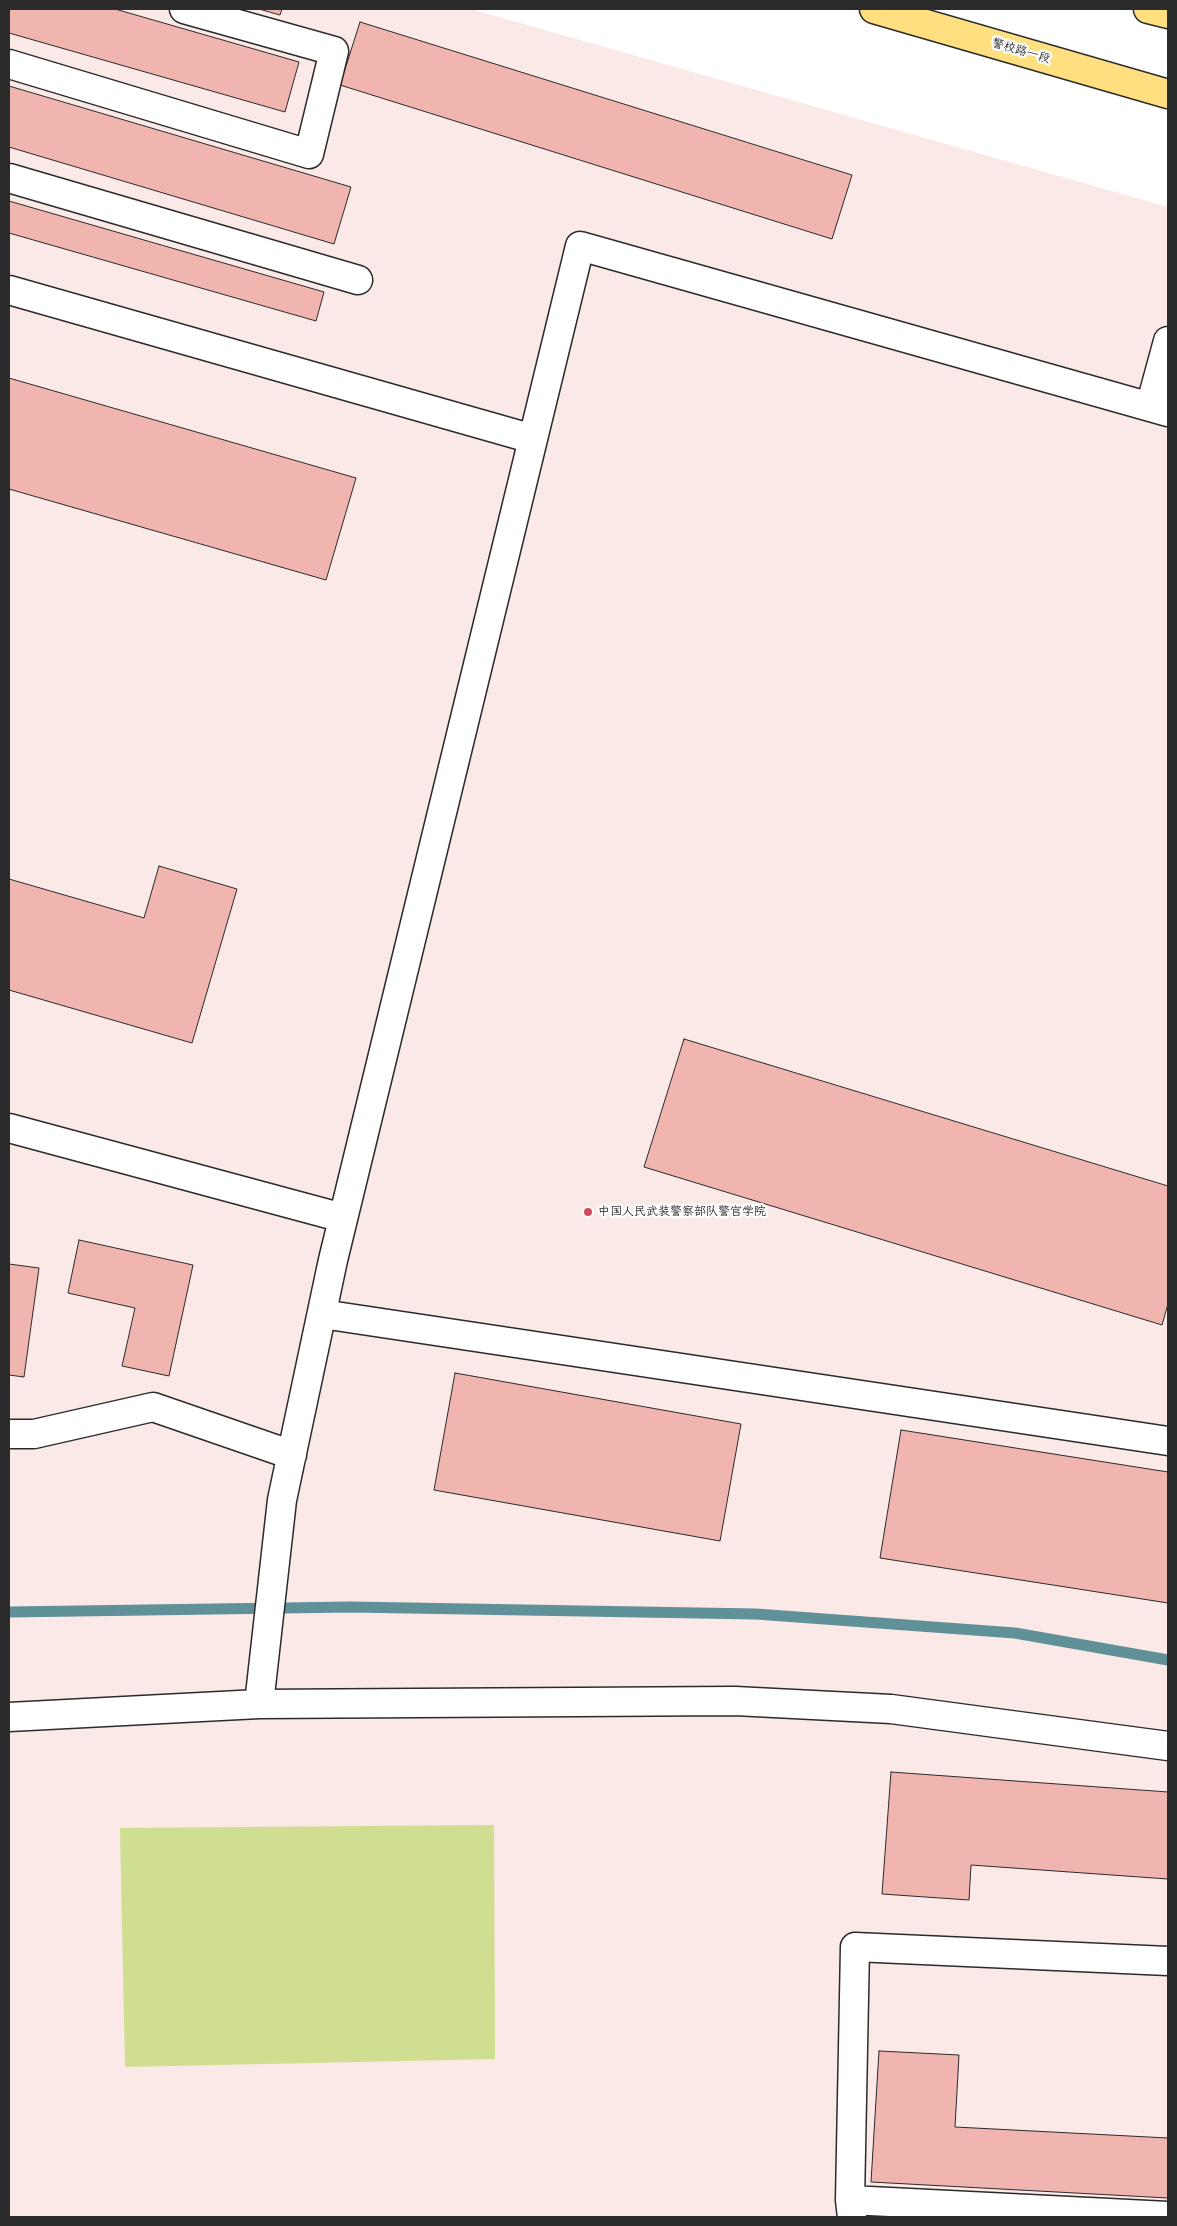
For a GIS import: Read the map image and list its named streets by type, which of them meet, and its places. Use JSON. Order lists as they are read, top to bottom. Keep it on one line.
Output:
{"streets":{"main road":["警校路一段"]},"places":["中国人民武装警察部队警官学院"]}
